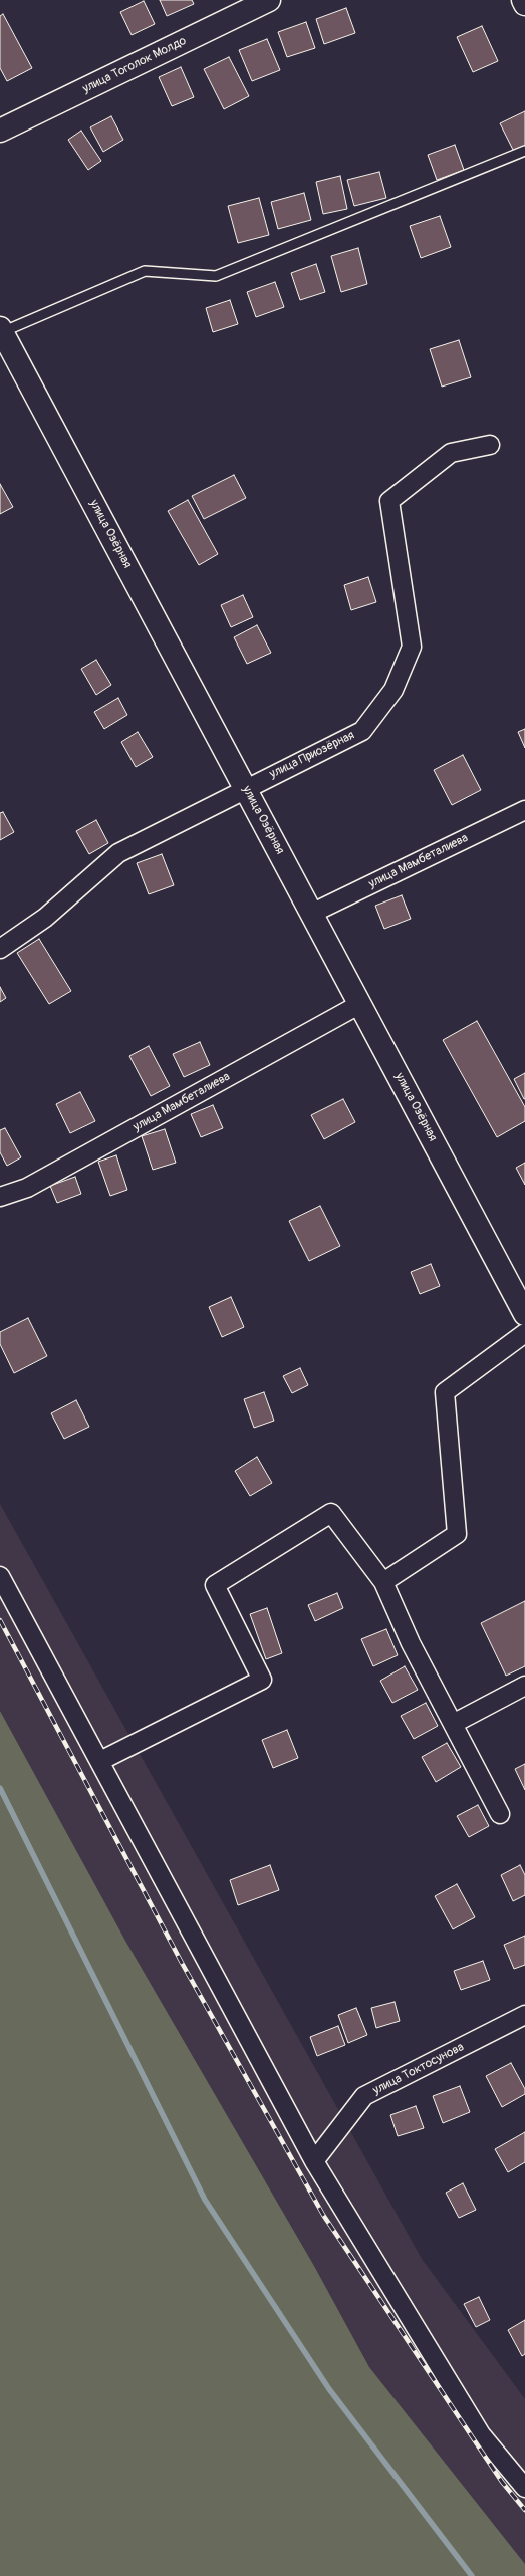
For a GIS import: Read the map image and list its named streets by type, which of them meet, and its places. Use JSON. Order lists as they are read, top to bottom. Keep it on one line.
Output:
{"streets":{"main road":["улица Тоголок Молдо","улица Озёрная"],"street":["улица Приозёрная","улица Мамбеталиева","улица Токтосунова"]},"crossings":[["улица Озёрная","улица Приозёрная"],["улица Озёрная","улица Мамбеталиева"]]}
